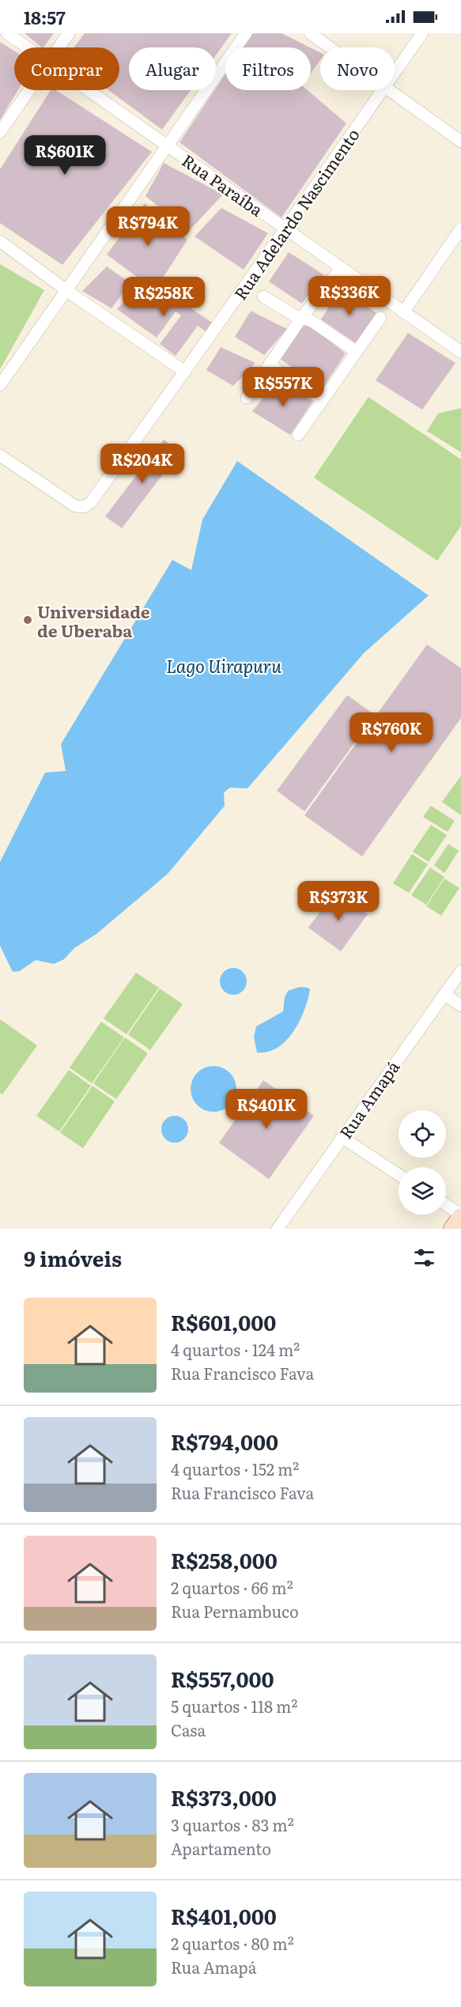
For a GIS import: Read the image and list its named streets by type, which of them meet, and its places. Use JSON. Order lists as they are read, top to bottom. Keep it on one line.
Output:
{"streets":{"street":["Rua Paraíba","Rua Adelardo Nascimento","Rua Amapá"]},"crossings":[["Rua Paraíba","Rua Adelardo Nascimento"]],"water":["Lago Uirapuru"],"places":["Universidade de Uberaba"],"page":{"status":"18:57","chip":["Comprar","Alugar","Filtros","Novo"],"price":["R$601K","R$794K","R$336K","R$258K","R$557K","R$204K","R$760K","R$373K","R$401K"],"heading":"9 imóveis","list":[{"name":"R$601,000","note":"4 quartos · 124 m² · Rua Francisco Fava"},{"name":"R$794,000","note":"4 quartos · 152 m² · Rua Francisco Fava"},{"name":"R$258,000","note":"2 quartos · 66 m² · Rua Pernambuco"},{"name":"R$557,000","note":"5 quartos · 118 m² · Casa"},{"name":"R$373,000","note":"3 quartos · 83 m² · Apartamento"},{"name":"R$401,000","note":"2 quartos · 80 m² · Rua Amapá"}]}}
